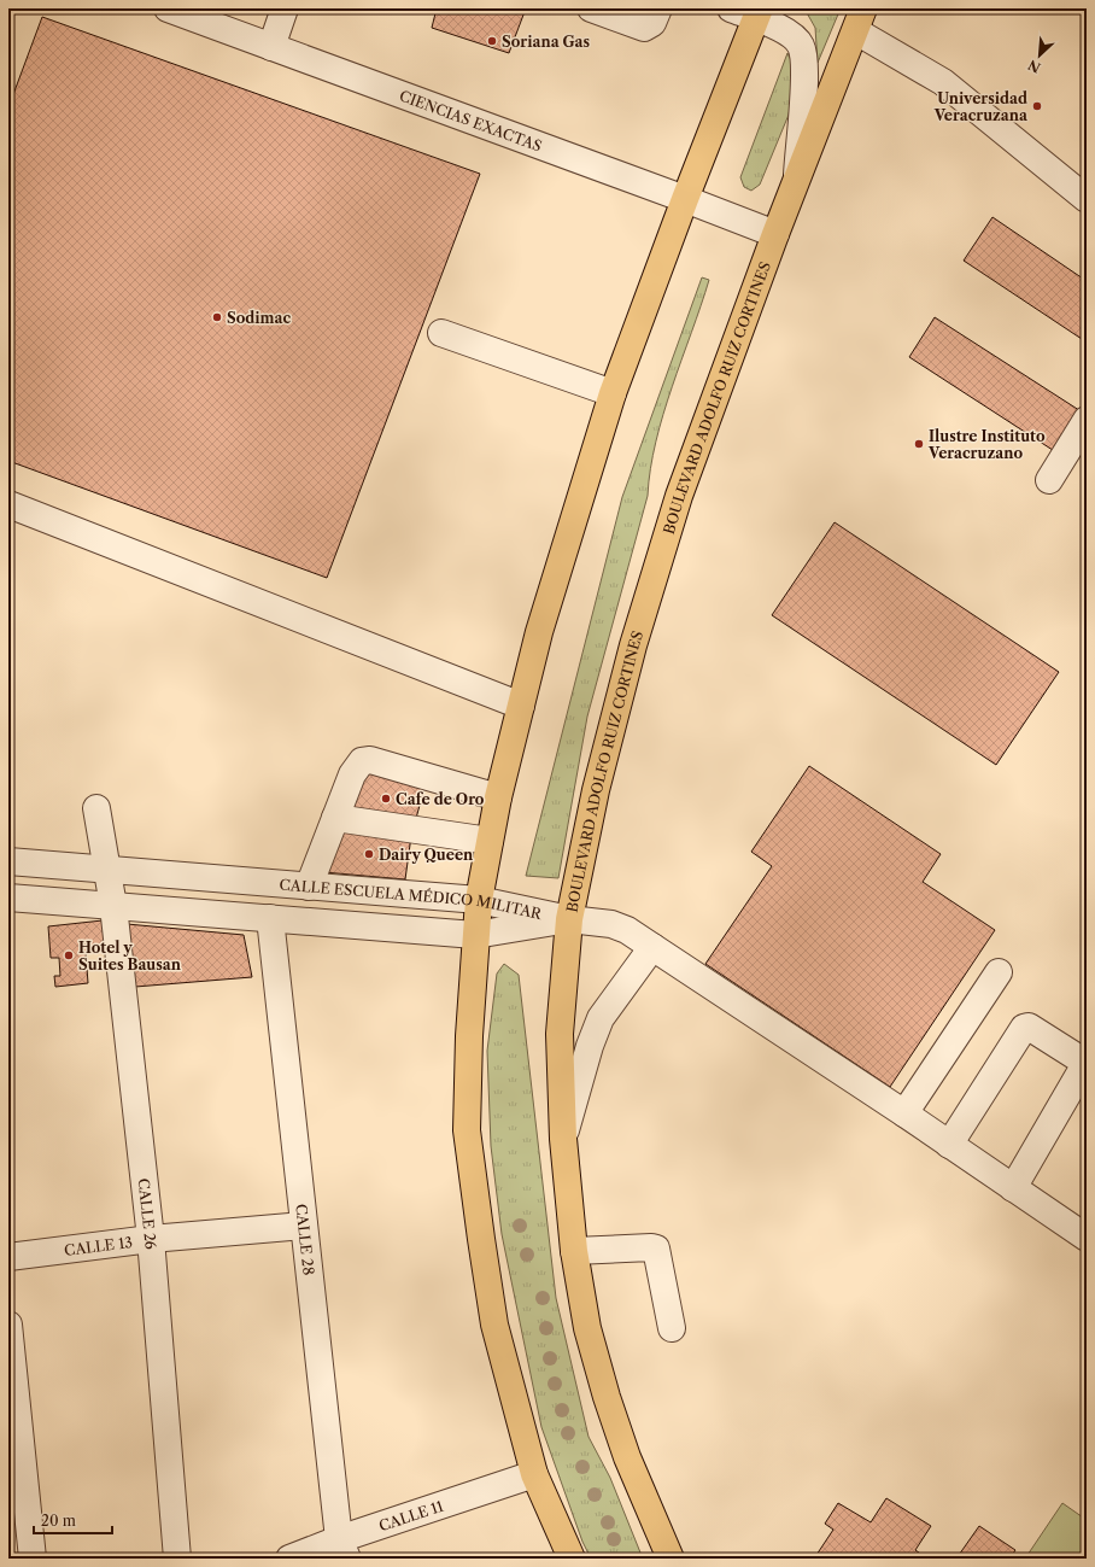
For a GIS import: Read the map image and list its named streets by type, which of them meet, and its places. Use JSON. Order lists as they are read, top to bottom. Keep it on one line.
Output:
{"streets":{"main road":["BOULEVARD ADOLFO RUIZ CORTINES"],"street":["CIENCIAS EXACTAS","CALLE ESCUELA MÉDICO MILITAR","CALLE 26","CALLE 28","CALLE 13","CALLE 11"]},"crossings":[["CIENCIAS EXACTAS","BOULEVARD ADOLFO RUIZ CORTINES"],["BOULEVARD ADOLFO RUIZ CORTINES","CALLE ESCUELA MÉDICO MILITAR"],["CALLE ESCUELA MÉDICO MILITAR","CALLE 26"],["CALLE ESCUELA MÉDICO MILITAR","CALLE 28"],["CALLE 26","CALLE 13"],["CALLE 28","CALLE 13"],["CALLE 28","CALLE 11"]],"places":["Soriana Gas","Universidad Veracruzana","Sodimac","Ilustre Instituto Veracruzano","Cafe de Oro","Dairy Queen","Hotel y Suites Bausan"],"scale_bar":"20 m","north":"bottom left"}
